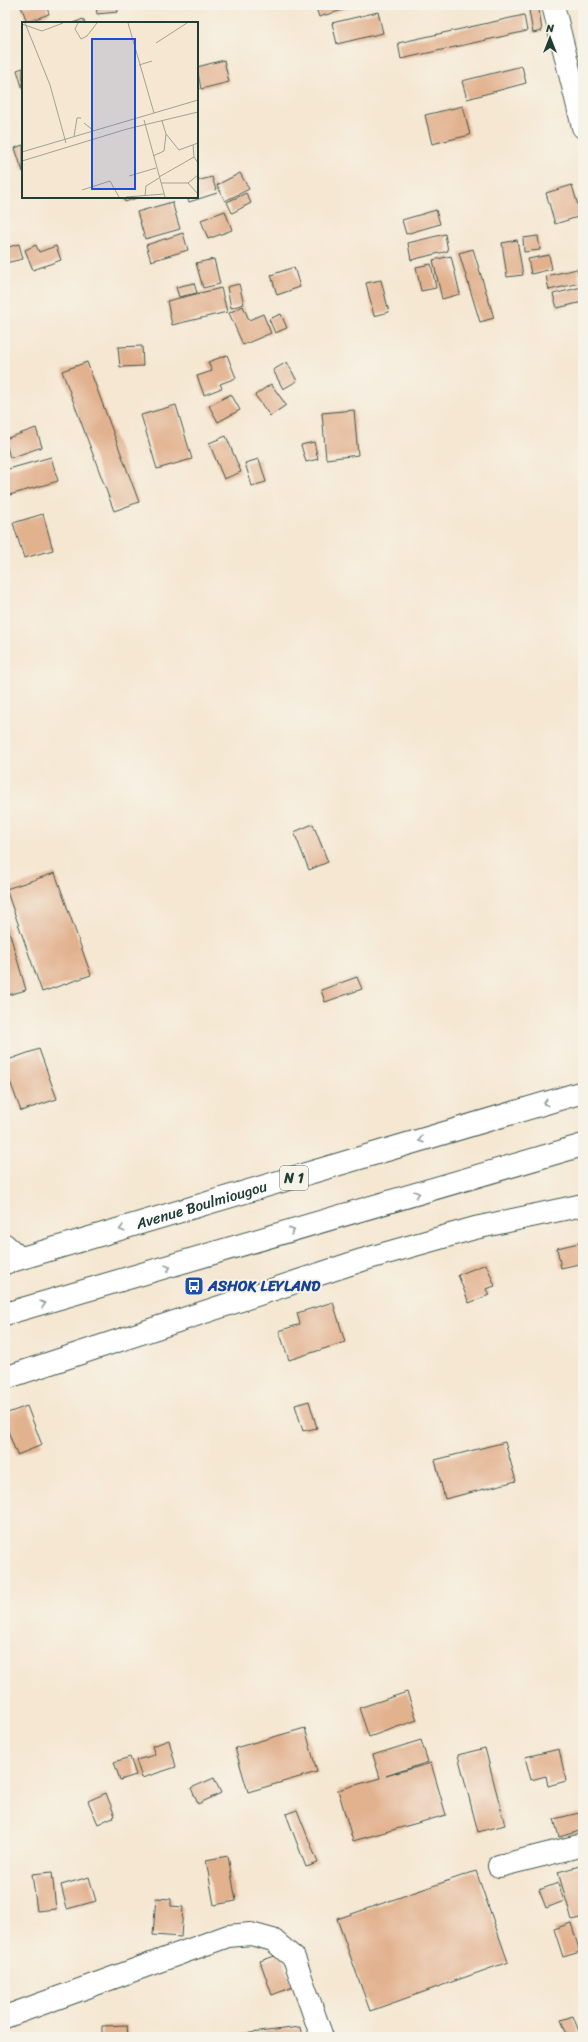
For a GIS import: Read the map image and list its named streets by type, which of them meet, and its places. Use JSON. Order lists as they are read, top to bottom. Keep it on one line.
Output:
{"streets":{"main road":["N 1","Avenue Boulmiougou"]},"places":{"bus stop":["ASHOK LEYLAND"]},"north":"top"}
